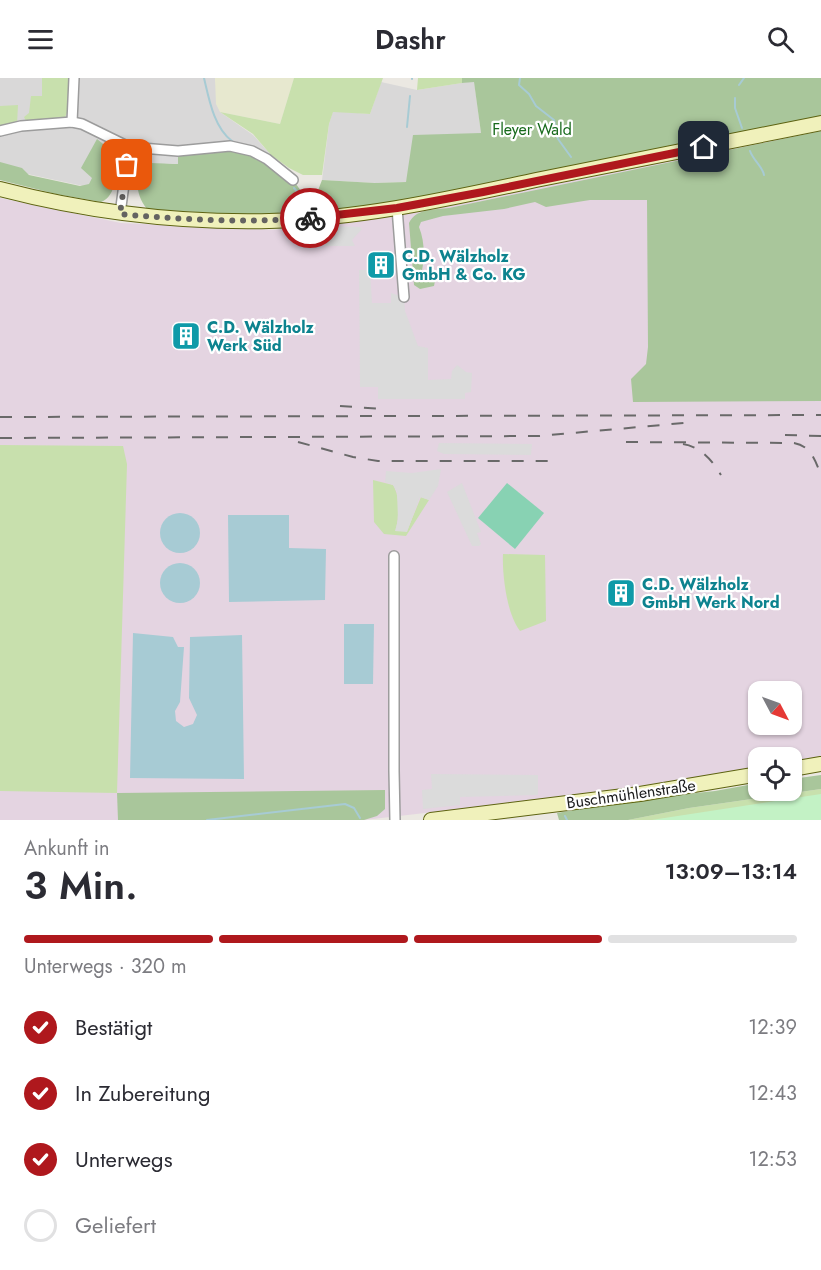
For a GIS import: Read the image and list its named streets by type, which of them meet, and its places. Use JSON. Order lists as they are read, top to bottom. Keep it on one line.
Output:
{"streets":{"street":["Buschmühlenstraße"]},"parks":["Fleyer Wald"],"places":{"building":["C.D. Wälzholz GmbH & Co. KG","C.D. Wälzholz Werk Süd","C.D. Wälzholz GmbH Werk Nord"]},"north":"bottom right","page":{"header":"Dashr","heading":["3 Min.","Ankunft in","13:09–13:14"],"bar":"Unterwegs · 320 m","list":[["Bestätigt","12:39"],["In Zubereitung","12:43"],["Unterwegs","12:53"],"Geliefert"]}}
